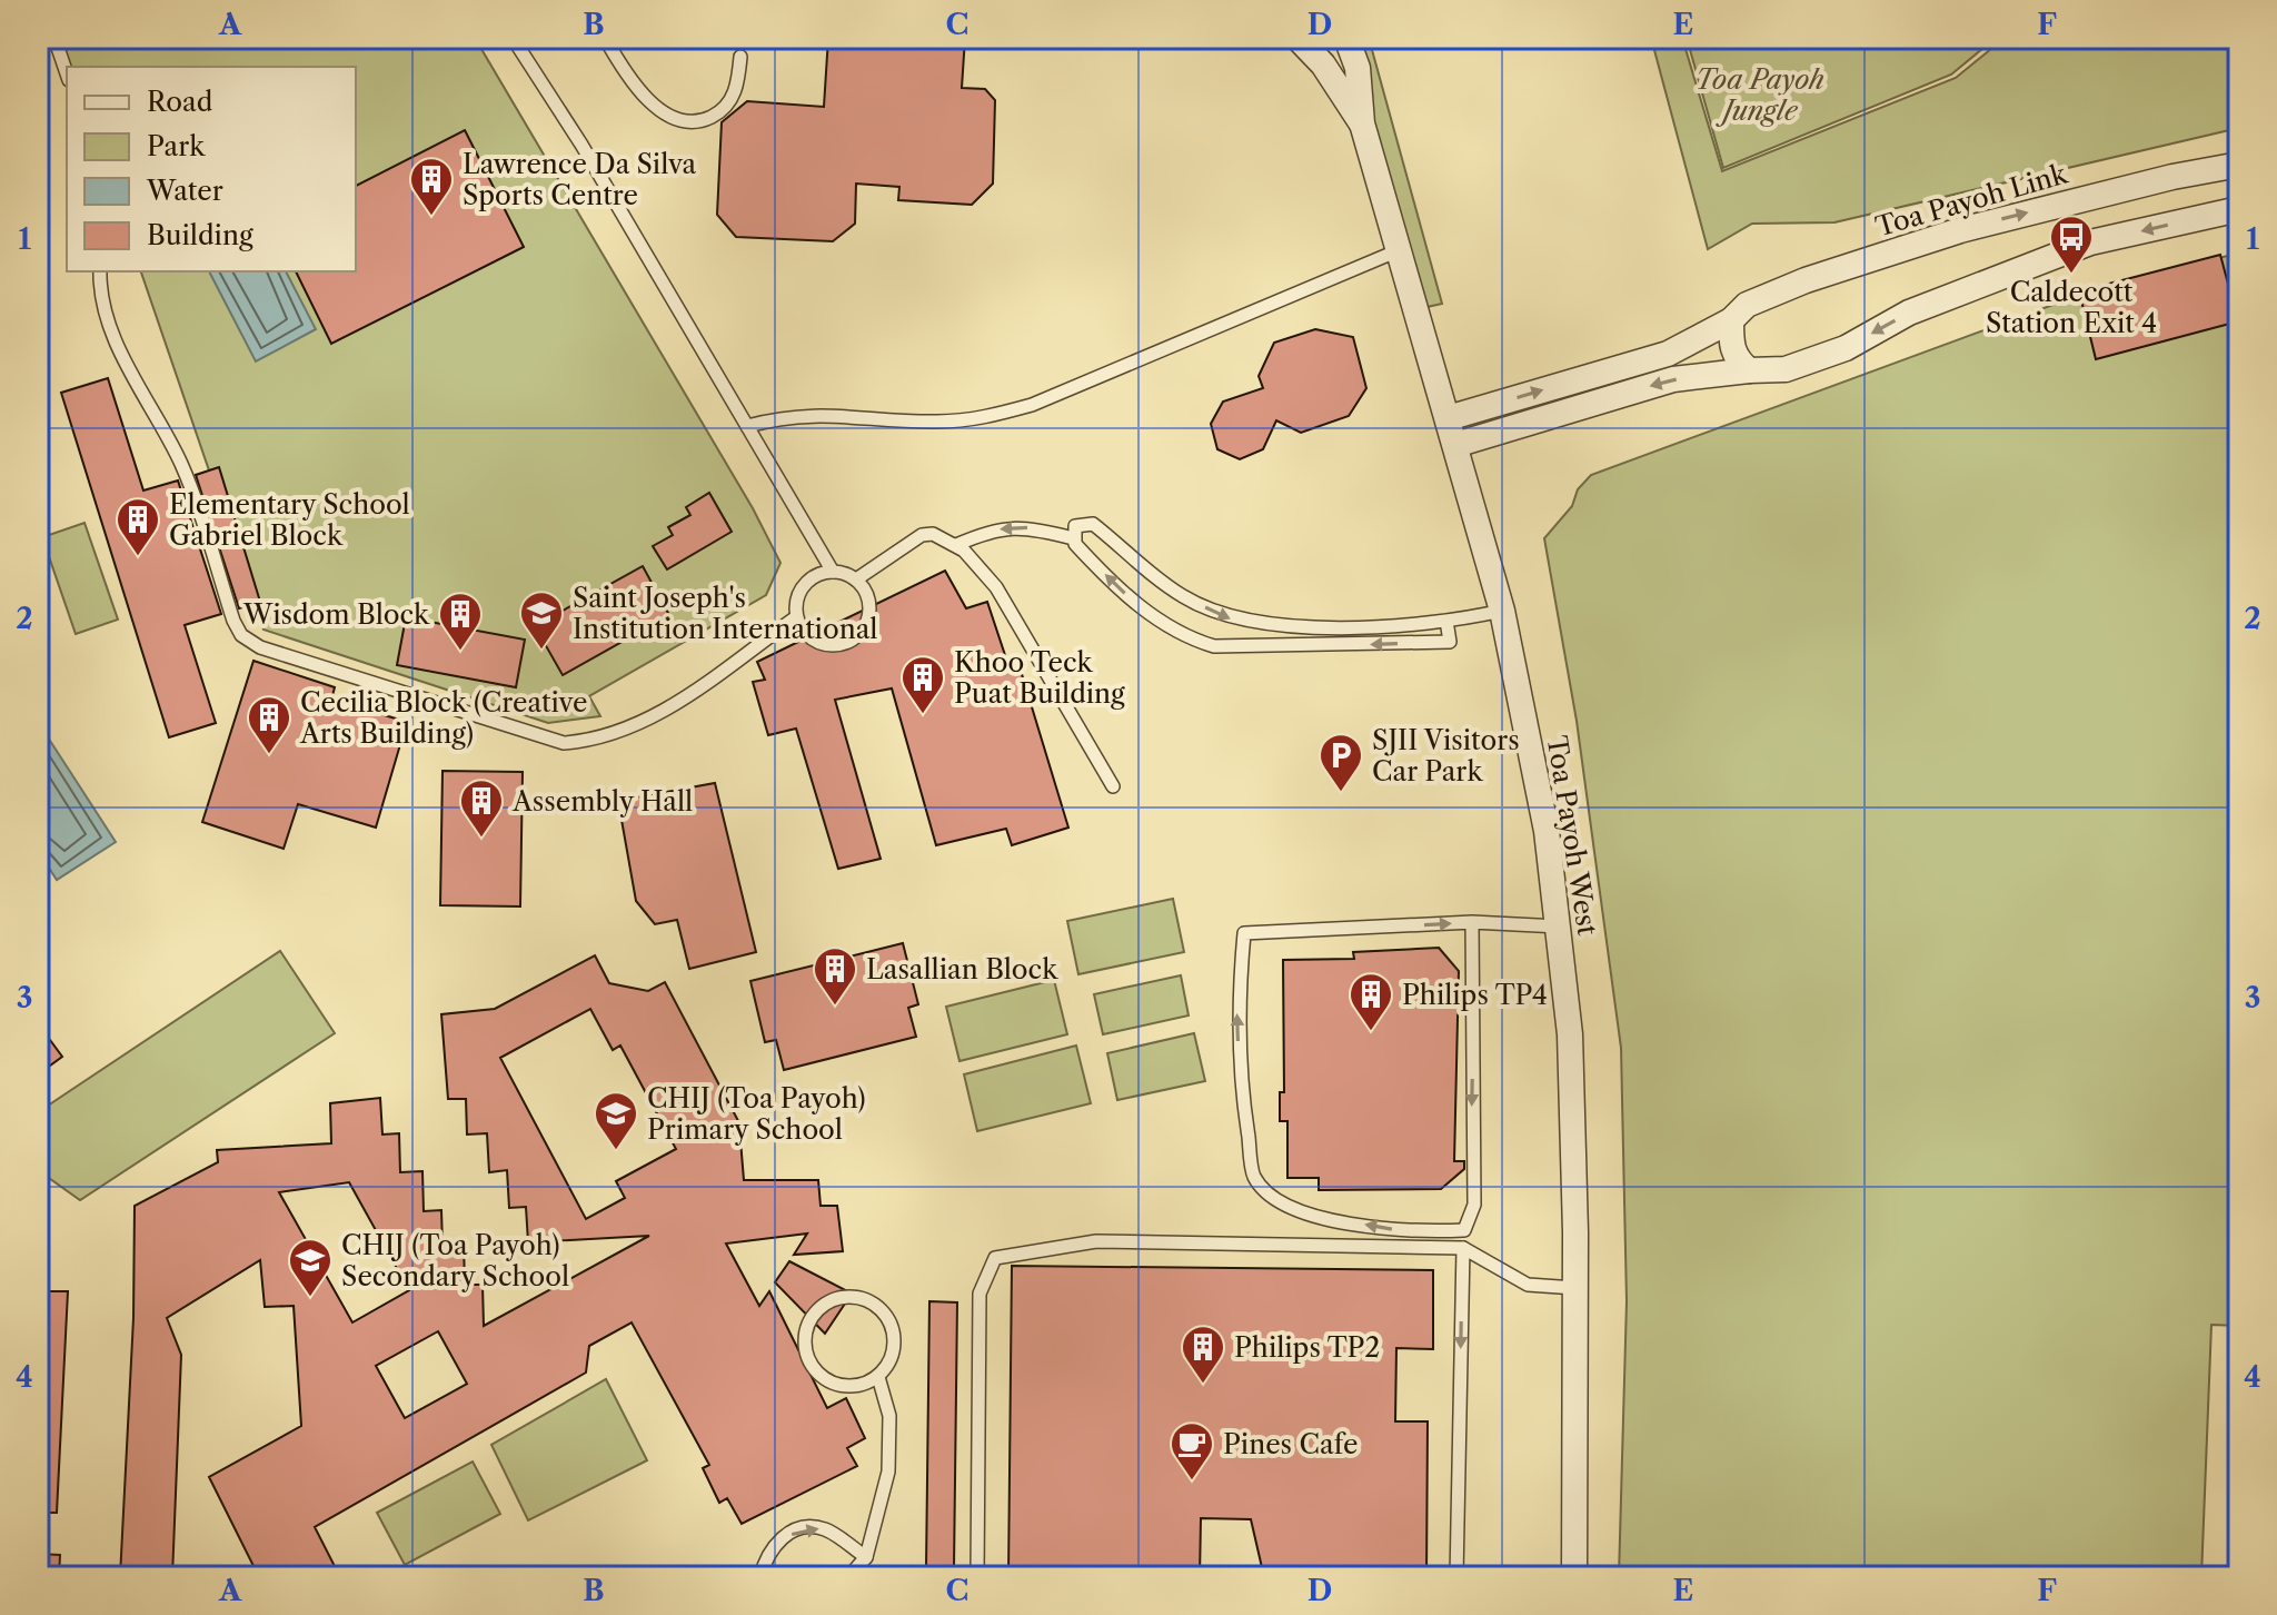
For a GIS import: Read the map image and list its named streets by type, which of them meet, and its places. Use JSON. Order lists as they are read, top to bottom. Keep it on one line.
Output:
{"streets":{"street":["Toa Payoh Link","Toa Payoh West"]},"crossings":[["Toa Payoh Link","Toa Payoh West"]],"parks":["Toa Payoh Jungle"],"places":{"building":["Lawrence Da Silva Sports Centre","Elementary School Gabriel Block","Wisdom Block","Khoo Teck Puat Building","Cecilia Block (Creative Arts Building)","Assembly Hall","Lasallian Block","Philips TP4","Philips TP2"],"bus stop":["Caldecott Station Exit 4"],"school or university":["Saint Joseph's Institution International","CHIJ (Toa Payoh) Primary School","CHIJ (Toa Payoh) Secondary School"],"parking":["SJII Visitors Car Park"],"cafe":["Pines Cafe"]},"legend":["Road","Park","Water","Building"],"grid":{"columns":["A","B","C","D","E","F"],"rows":["1","2","3","4"]}}
